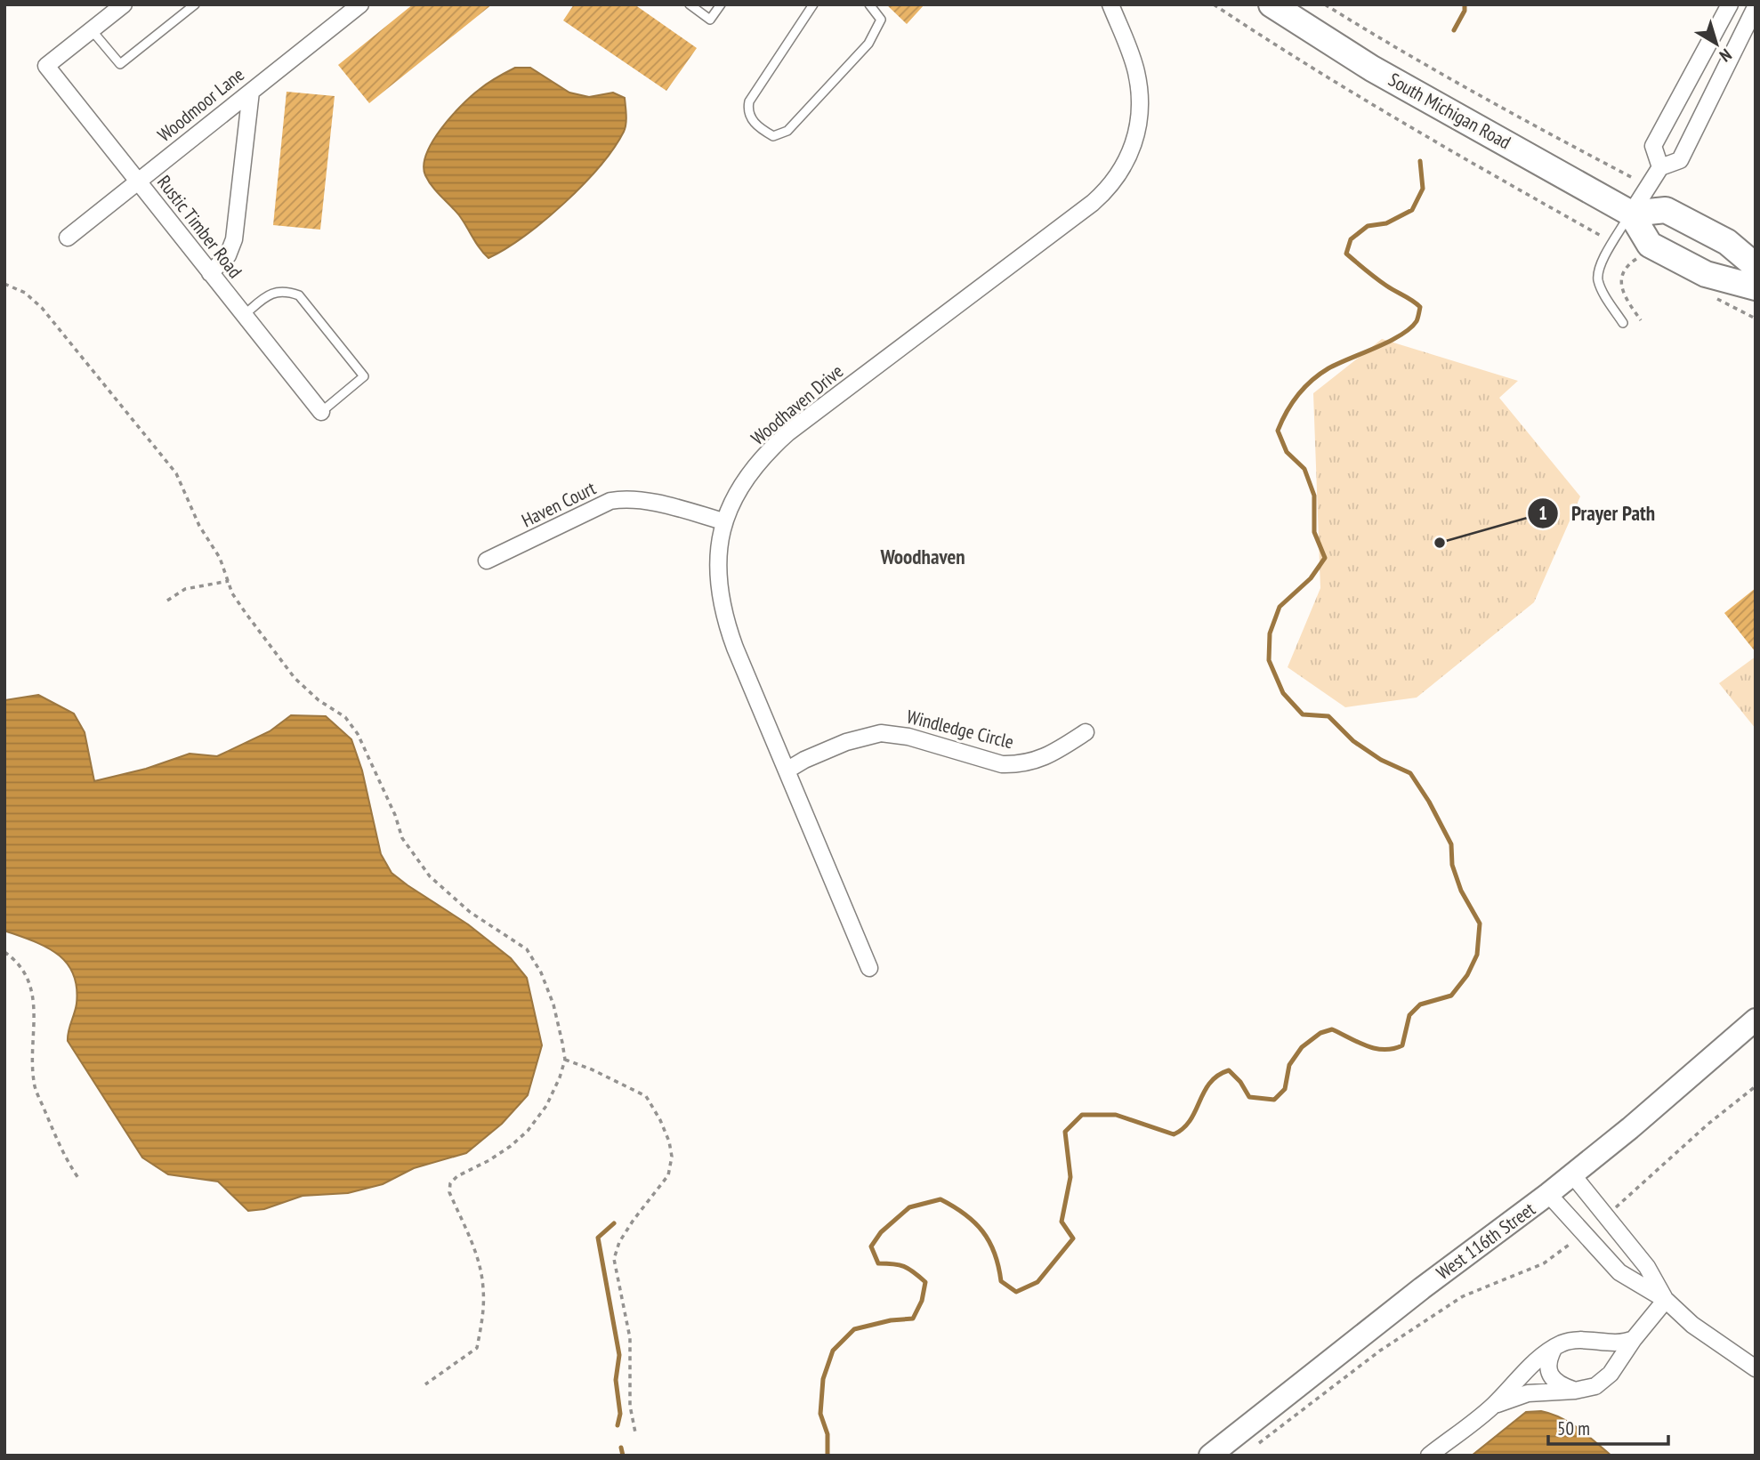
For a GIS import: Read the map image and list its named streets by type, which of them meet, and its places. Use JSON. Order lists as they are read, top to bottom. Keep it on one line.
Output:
{"streets":{"main road":["South Michigan Road","West 116th Street"],"street":["Woodmoor Lane","Rustic Timber Road","Woodhaven Drive","Haven Court","Windledge Circle"]},"crossings":[["Woodmoor Lane","Rustic Timber Road"],["Woodhaven Drive","Haven Court"],["Woodhaven Drive","Windledge Circle"]],"districts":["Woodhaven"],"places":["Prayer Path"],"scale_bar":"50 m","north":"bottom right"}
